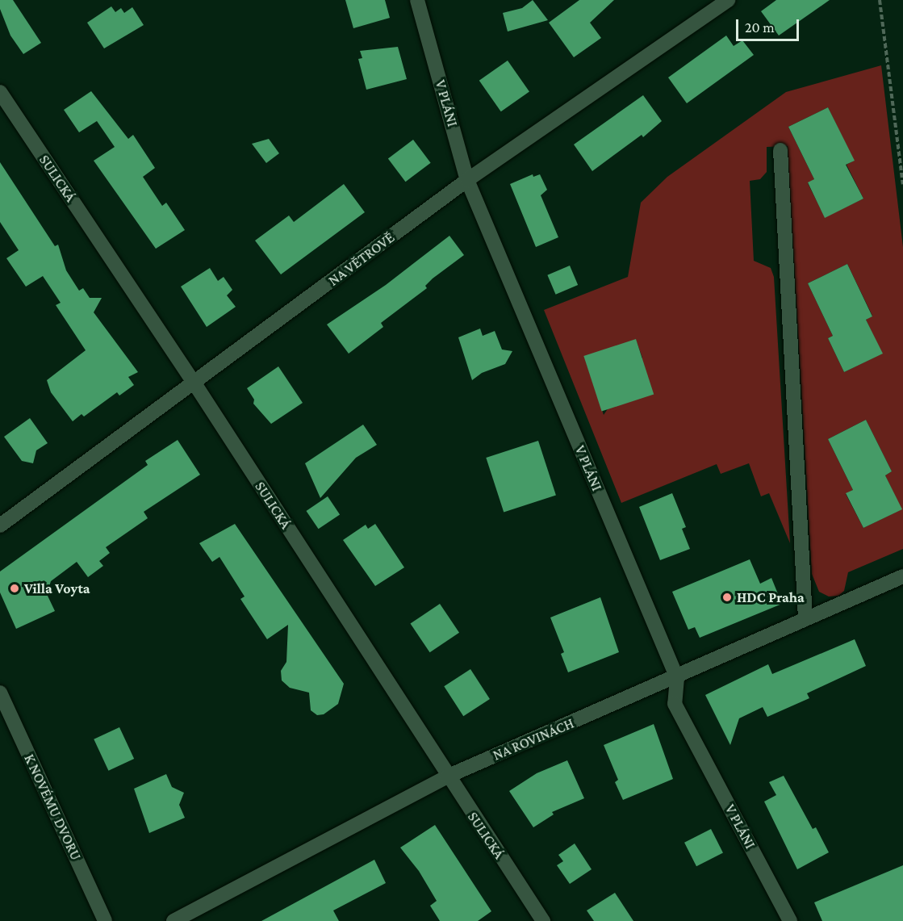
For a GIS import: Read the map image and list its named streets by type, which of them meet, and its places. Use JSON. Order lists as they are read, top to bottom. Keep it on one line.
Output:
{"streets":{"street":["V PLÁNI","SULICKÁ","NA VĚTROVĚ","NA ROVINÁCH","K NOVÉMU DVORU"]},"crossings":[["V PLÁNI","NA VĚTROVĚ"],["V PLÁNI","NA ROVINÁCH"],["SULICKÁ","NA VĚTROVĚ"],["SULICKÁ","NA ROVINÁCH"]],"places":["Villa Voyta","HDC Praha"],"scale_bar":"20 m"}
